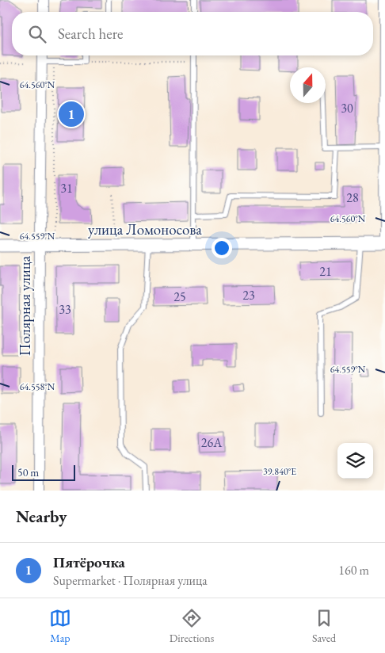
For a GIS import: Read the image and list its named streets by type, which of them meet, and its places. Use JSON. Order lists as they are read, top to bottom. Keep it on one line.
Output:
{"streets":{"street":["улица Ломоносова","Полярная улица"]},"crossings":[["улица Ломоносова","Полярная улица"]],"house_numbers":["30","31","28","21","23","25","33","26А"],"scale_bar":"50 m","north":"top","page":{"search":"Search here","pins":"1","scale":"50 m","heading":"Nearby","list":[{"mark":"1","name":"Пятёрочка","note":"Supermarket · Полярная улица","value":"160 m"}],"nav":["Map","Directions","Saved"]},"coordinates":["64.560°N","64.559°N","64.558°N","39.840°E"]}
